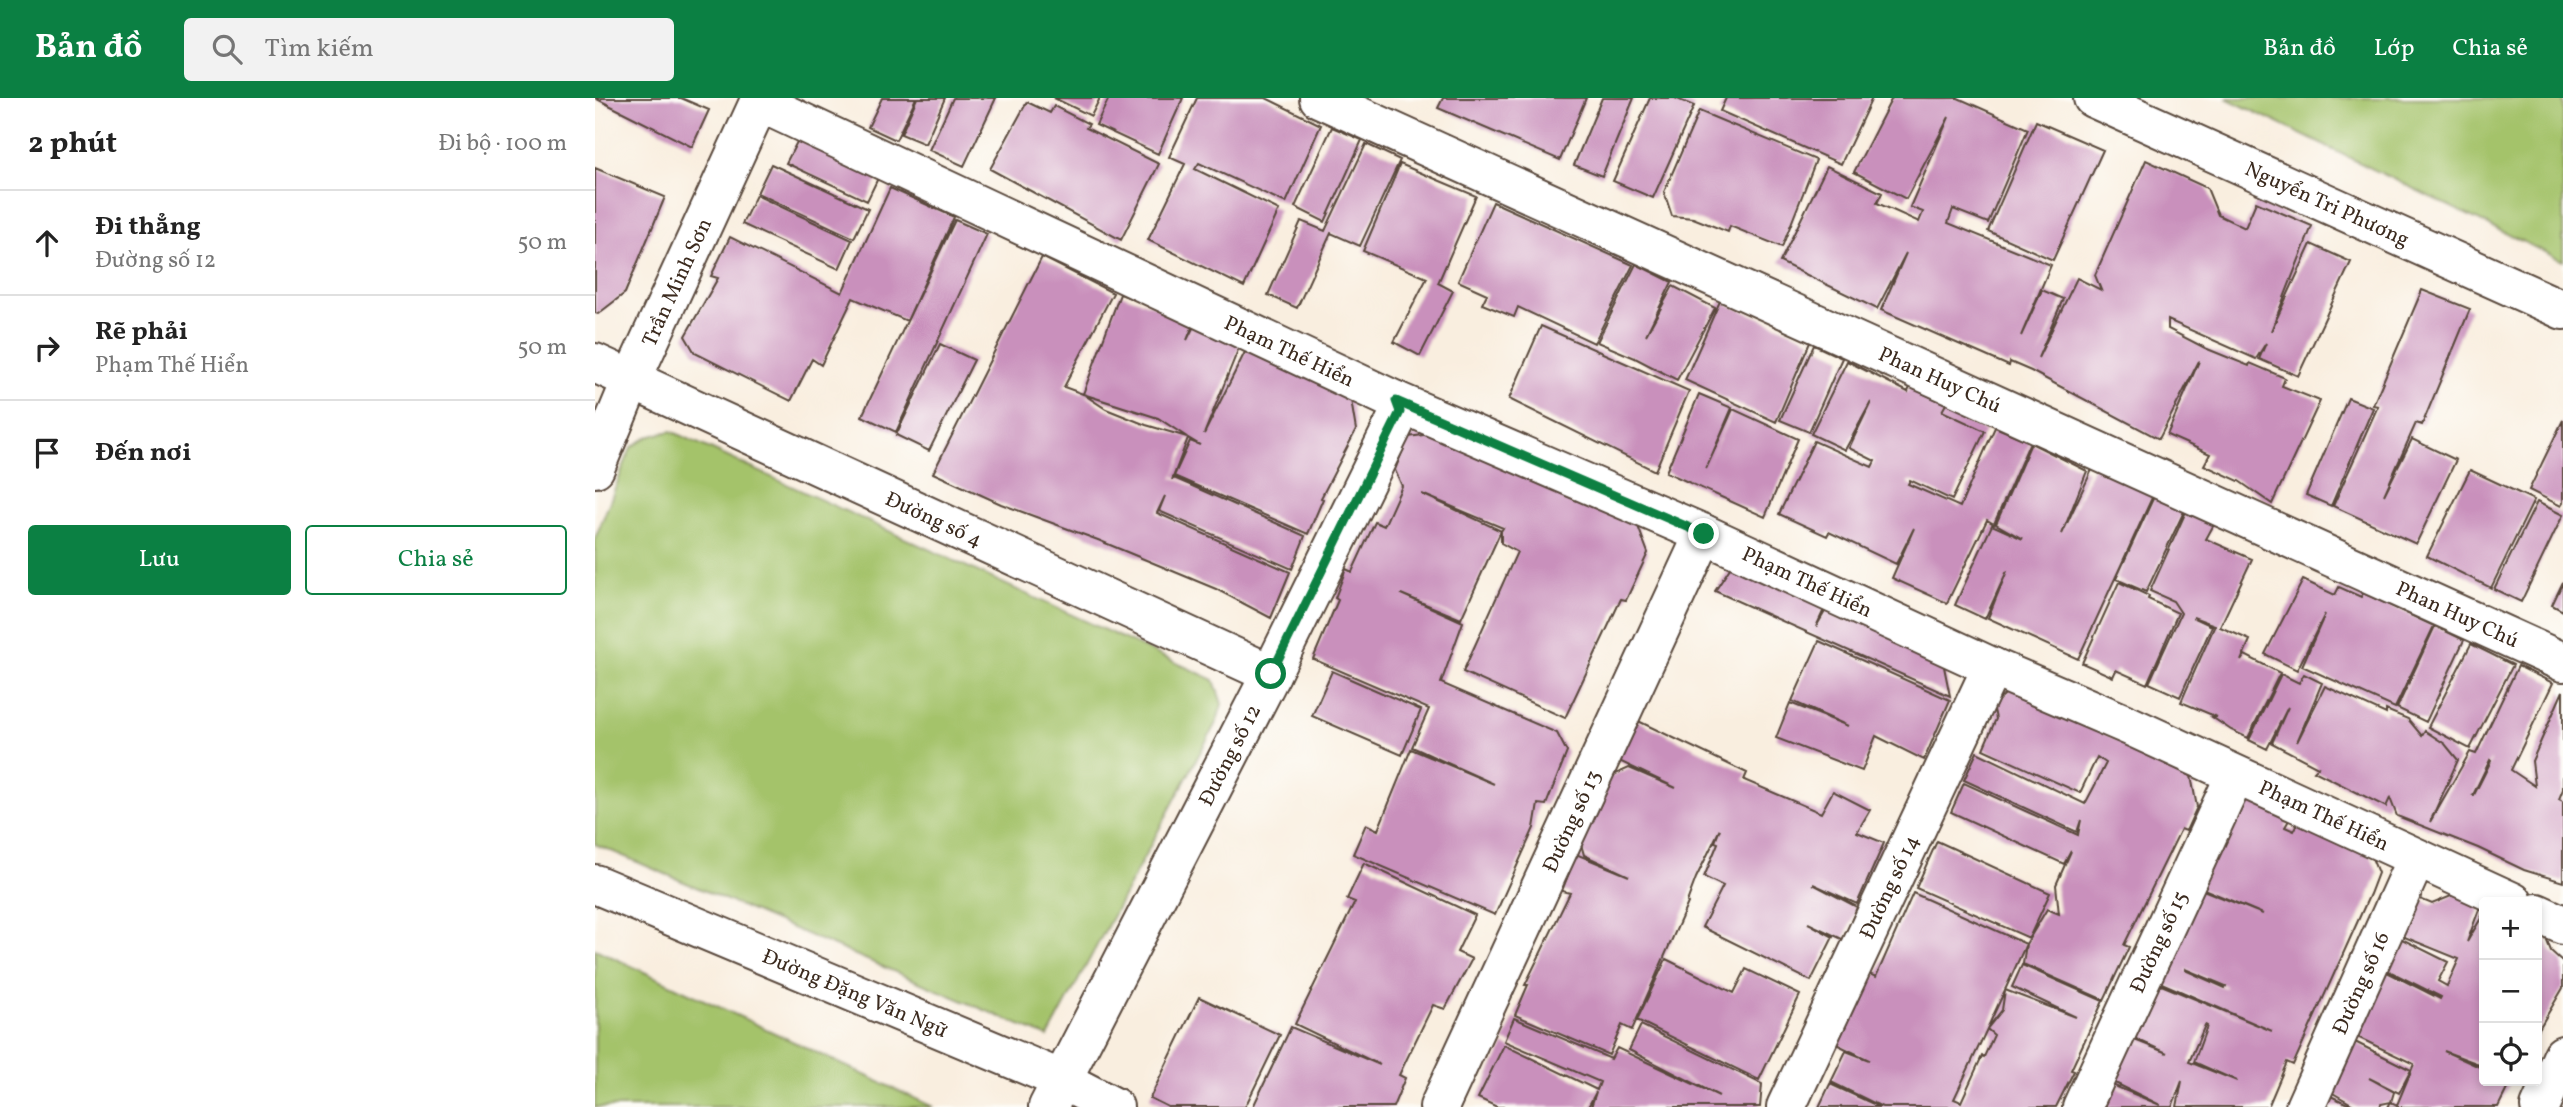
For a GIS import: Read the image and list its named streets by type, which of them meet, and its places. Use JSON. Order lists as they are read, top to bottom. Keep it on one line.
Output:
{"streets":{"street":["Nguyển Tri Phương","Trần Minh Sơn","Phạm Thế Hiển","Phan Huy Chú","Đường số 4","Đường số 12","Đường số 13","Đường số 14","Đường số 15","Đường số 16","Đường Đặng Văn Ngữ"]},"crossings":[["Trần Minh Sơn","Phạm Thế Hiển"],["Trần Minh Sơn","Đường số 4"],["Phạm Thế Hiển","Đường số 12"],["Phạm Thế Hiển","Đường số 13"],["Phạm Thế Hiển","Đường số 14"],["Phạm Thế Hiển","Đường số 15"],["Phạm Thế Hiển","Đường số 16"],["Đường số 4","Đường số 12"],["Đường số 12","Đường Đặng Văn Ngữ"]],"page":{"header":"Bản đồ","search":"Tìm kiếm","nav":["Bản đồ","Lớp","Chia sẻ"],"heading":["2 phút","Đi bộ · 100 m"],"list":[["Đi thẳng","Đường số 12","50 m"],["Rẽ phải","Phạm Thế Hiển","50 m"],"Đến nơi"],"buttons":["Lưu","Chia sẻ"],"map_buttons":["+","−"]}}
